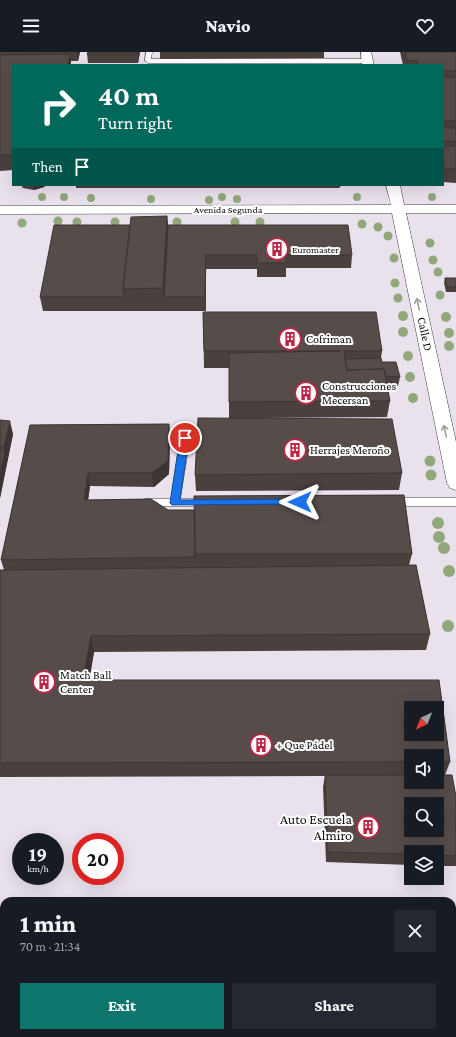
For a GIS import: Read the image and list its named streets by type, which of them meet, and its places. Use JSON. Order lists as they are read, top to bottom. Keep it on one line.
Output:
{"streets":{"street":["Avenida Segunda","Calle D"]},"crossings":[["Avenida Segunda","Calle D"]],"one_way":["Calle D"],"places":{"building":["Euromaster","Cofriman","Construcciones Mecersan","Herrajes Meroño","Match Ball Center","+ Que Pádel","Auto Escuela Almiro"]},"north":"bottom left","page":{"header":"Navio","turn":["40 m","Turn right"],"then":"Then","speed":"19 km/h","limit":"20","heading":["1 min","70 m · 21:34"],"buttons":["Exit","Share"]}}
